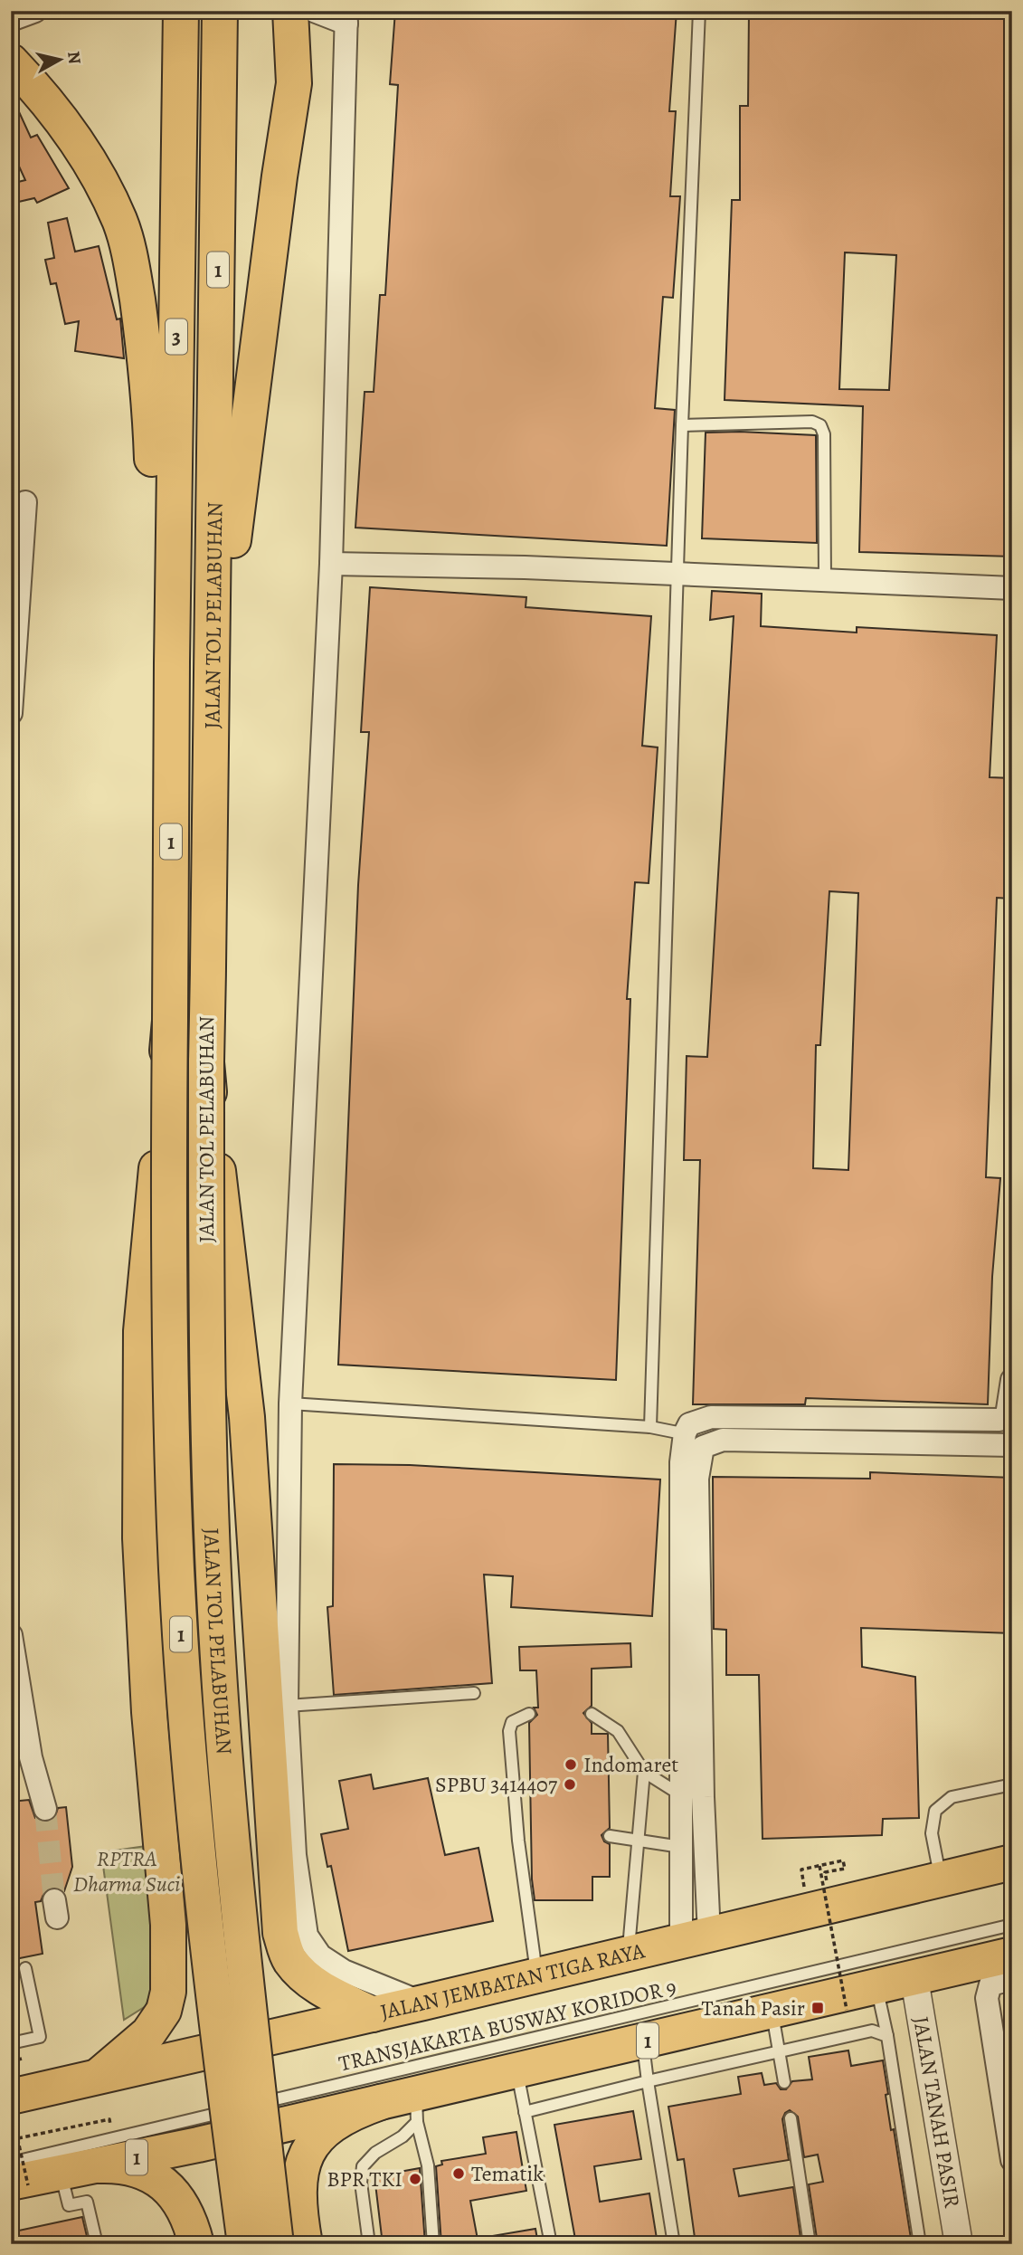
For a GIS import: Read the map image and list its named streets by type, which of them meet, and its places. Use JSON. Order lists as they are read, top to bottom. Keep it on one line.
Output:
{"streets":{"highway":["1","3","JALAN TOL PELABUHAN","JALAN JEMBATAN TIGA RAYA"],"street":["JALAN TANAH PASIR"],"lane":["TRANSJAKARTA BUSWAY KORIDOR 9"]},"crossings":[["1","JALAN TANAH PASIR"],["3","JALAN TOL PELABUHAN"]],"parks":["RPTRA Dharma Suci"],"places":{"other":["Indomaret","SPBU 3414407","Tematik","BPR TKI"],"transit":["Tanah Pasir"]},"north":"right"}
